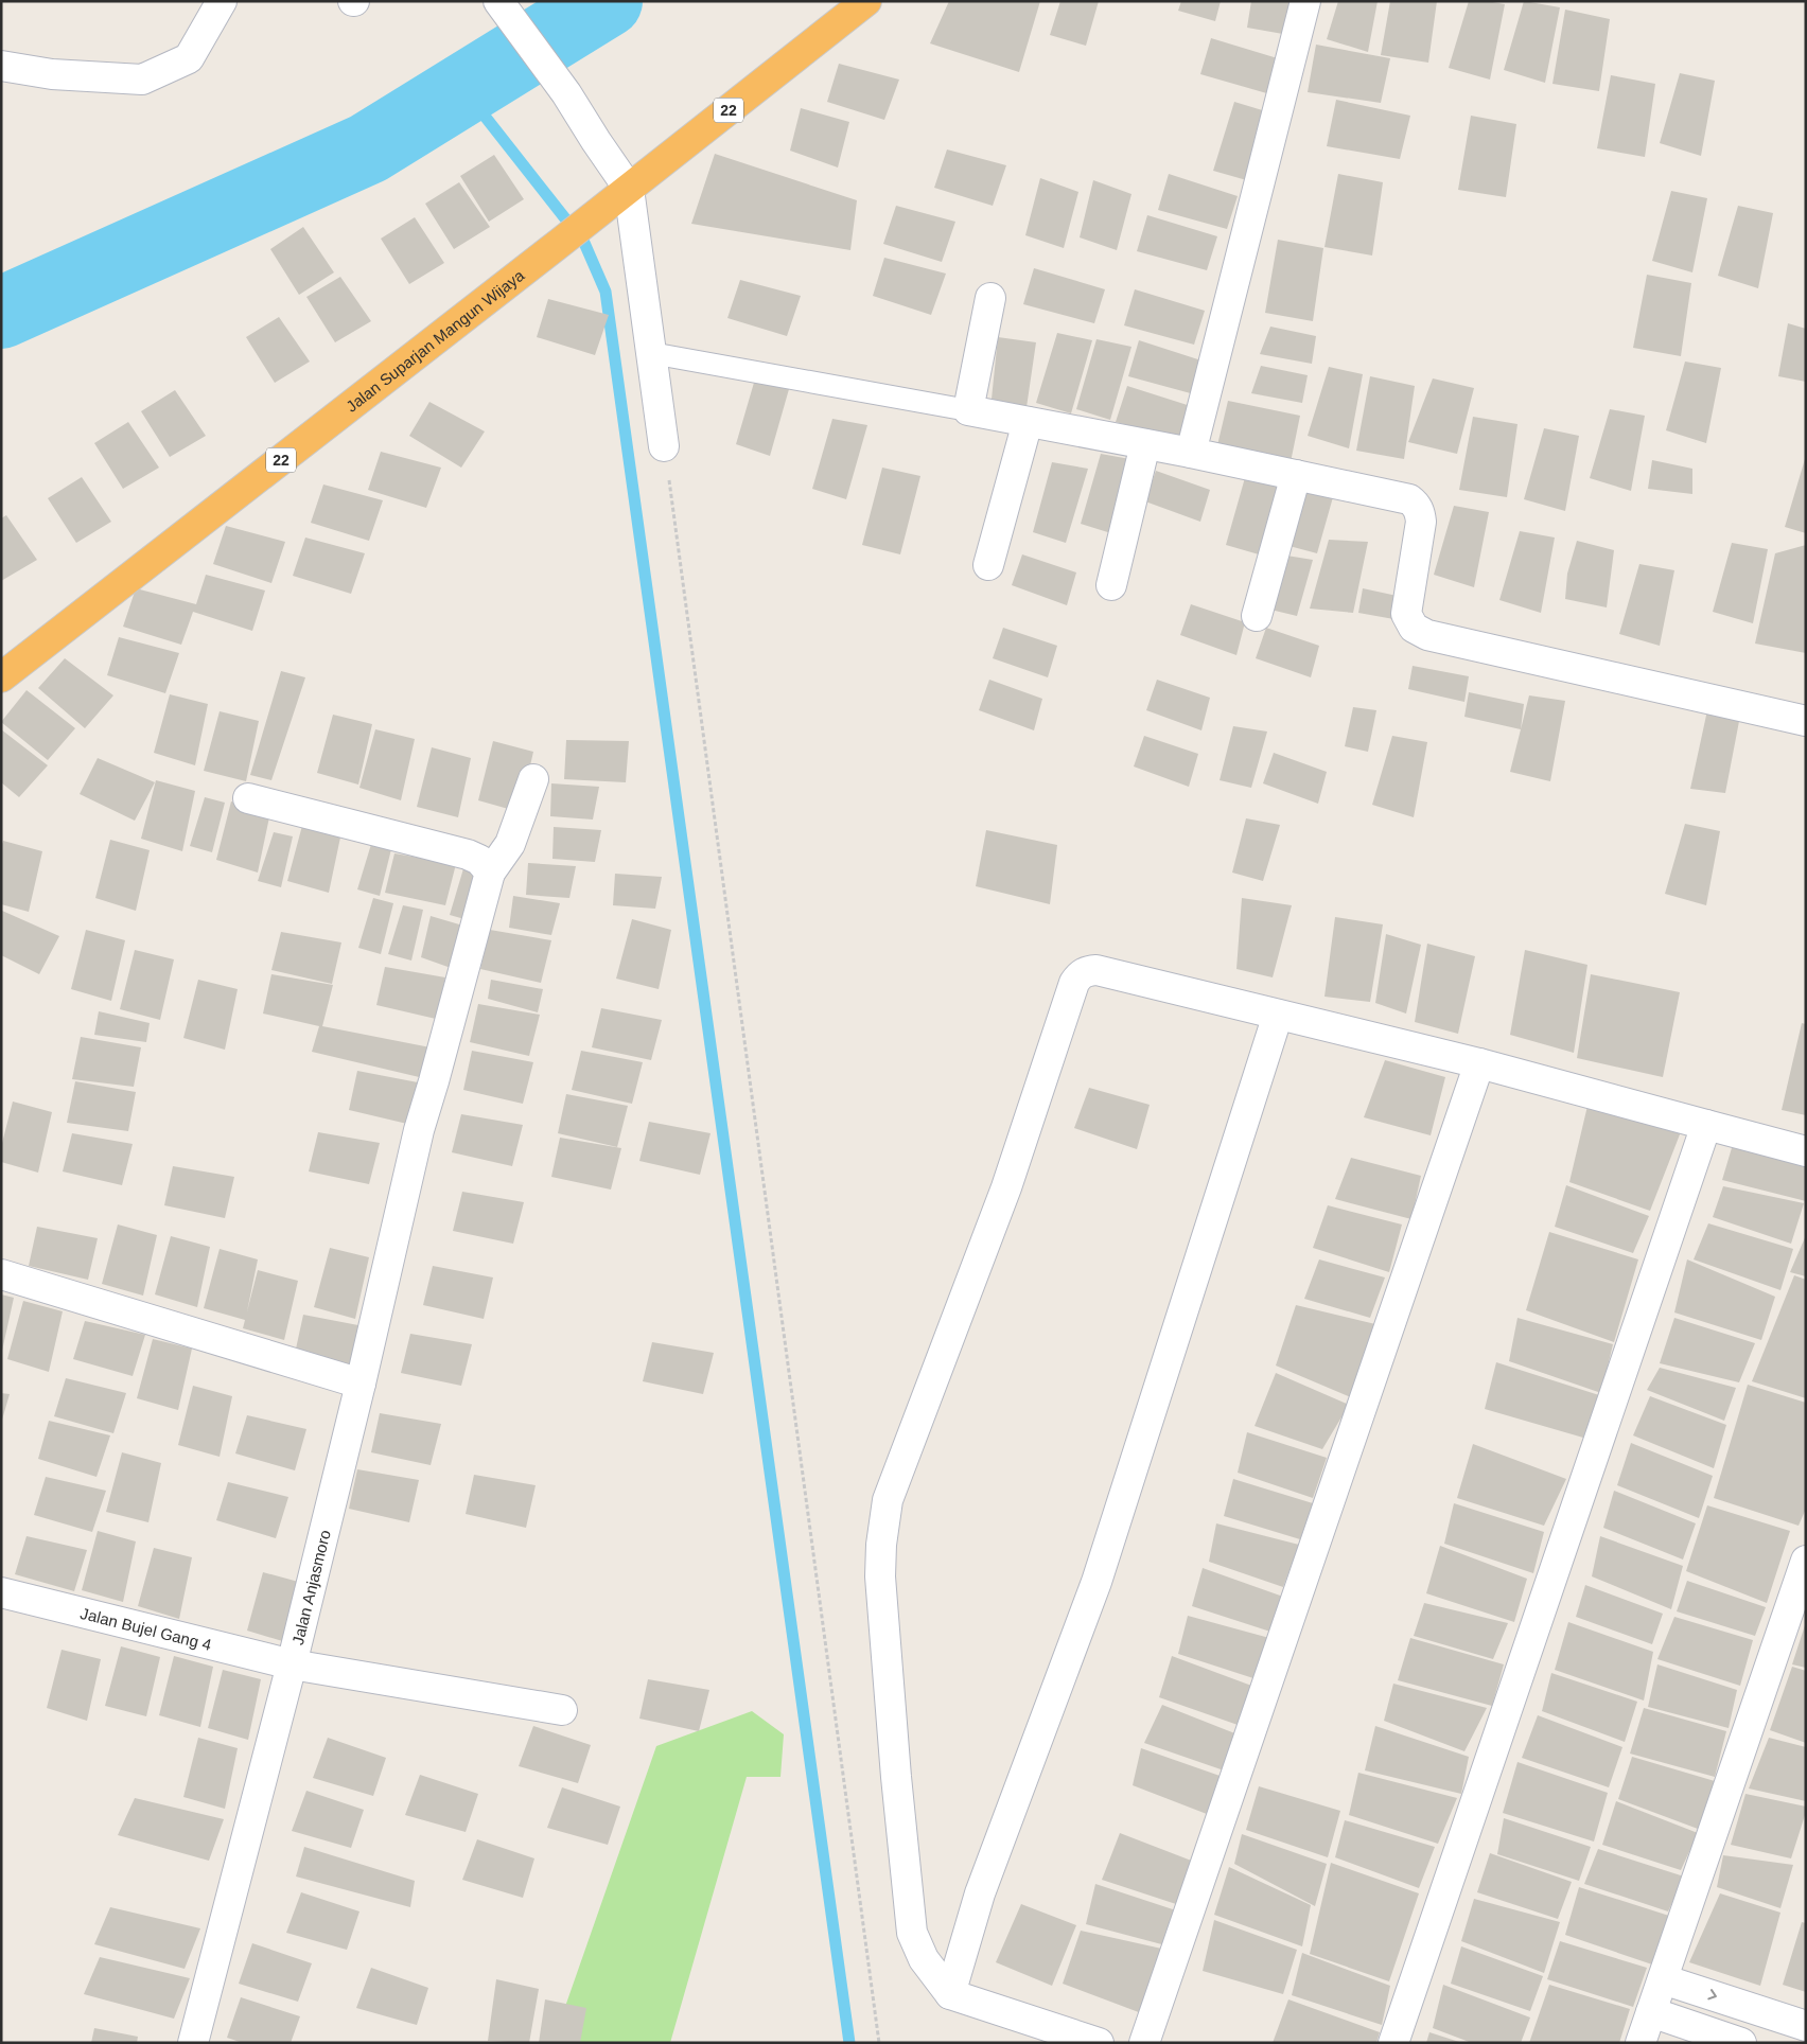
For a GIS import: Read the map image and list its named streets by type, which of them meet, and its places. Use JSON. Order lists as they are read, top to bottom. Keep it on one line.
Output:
{"streets":{"highway":["22","Jalan Suparjan Mangun Wijaya"],"street":["Jalan Anjasmoro","Jalan Bujel Gang 4"]},"crossings":[["Jalan Anjasmoro","Jalan Bujel Gang 4"]]}
